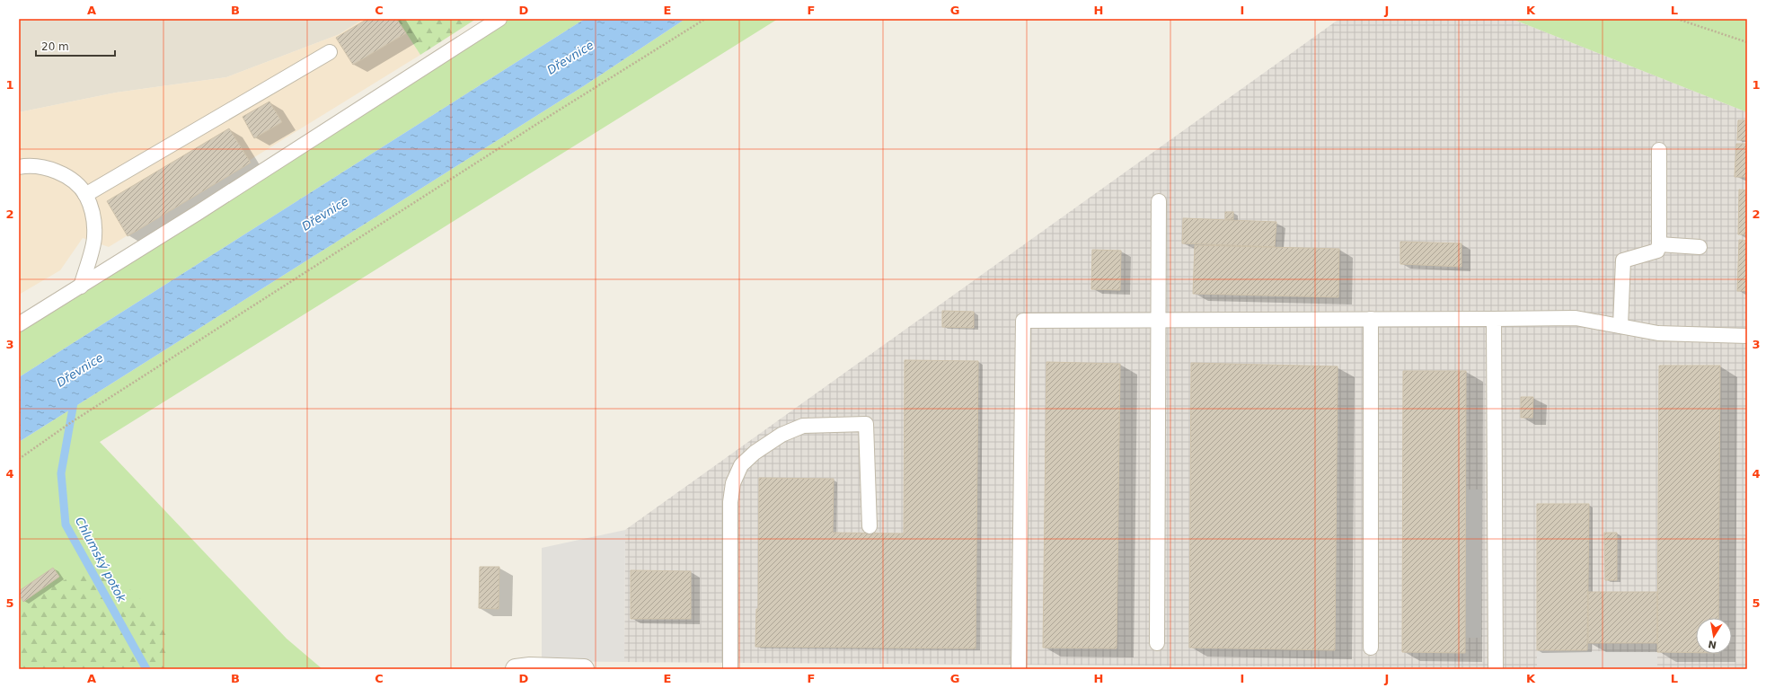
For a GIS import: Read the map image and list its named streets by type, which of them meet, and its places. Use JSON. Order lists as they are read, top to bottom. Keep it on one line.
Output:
{"water":["Dřevnice","Chlumský potok"],"scale_bar":"20 m","north":"bottom","grid":{"columns":["A","B","C","D","E","F","G","H","I","J","K","L"],"rows":["1","2","3","4","5"]}}
